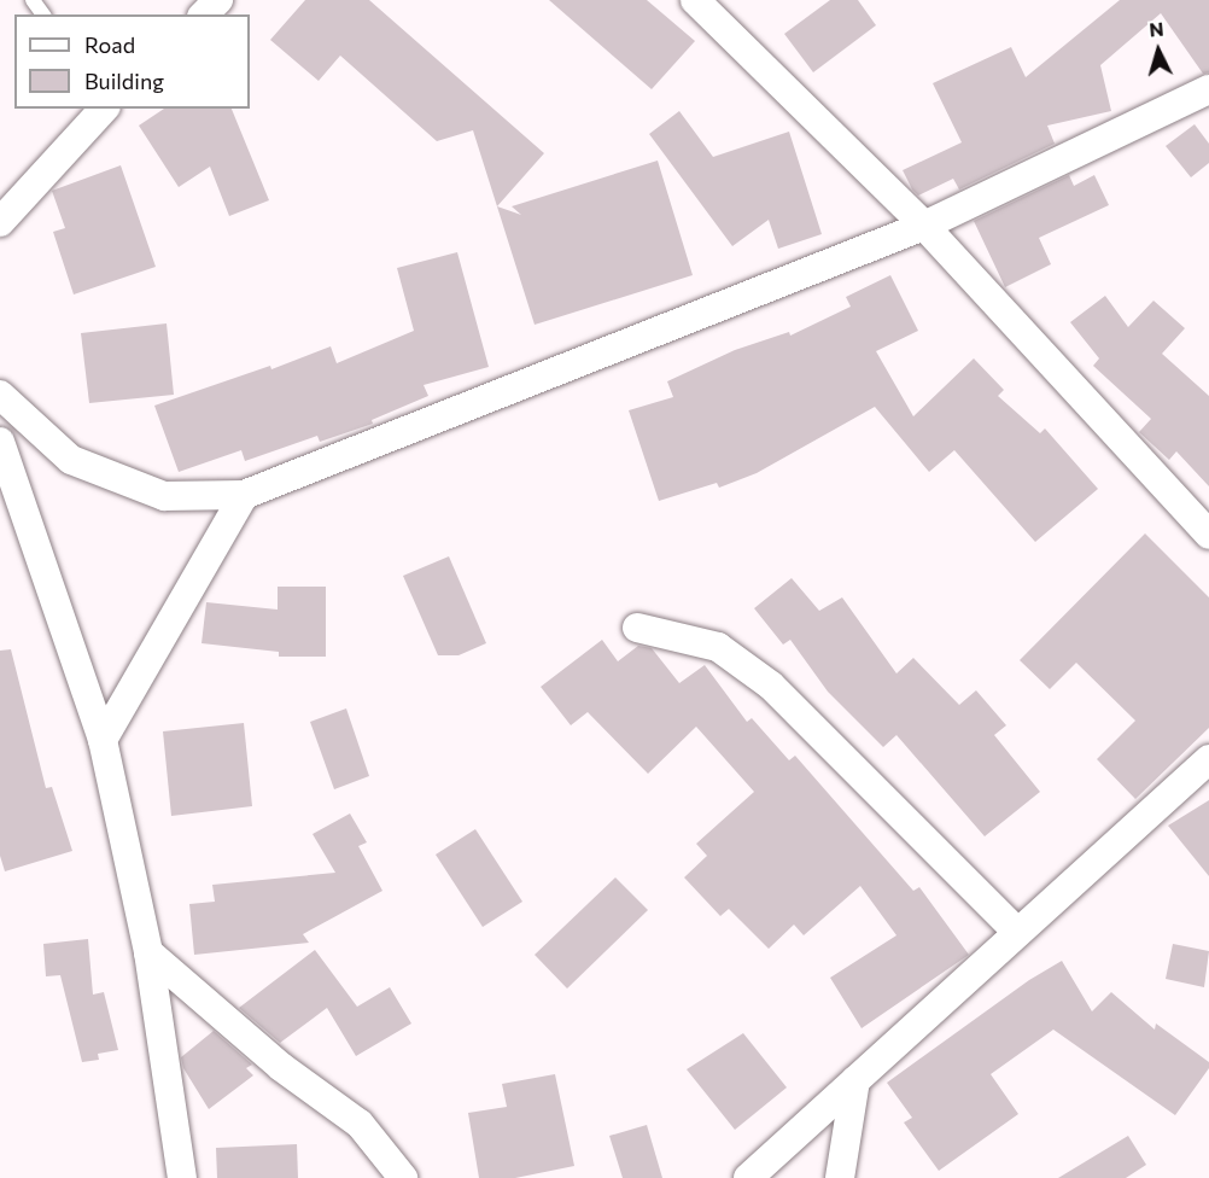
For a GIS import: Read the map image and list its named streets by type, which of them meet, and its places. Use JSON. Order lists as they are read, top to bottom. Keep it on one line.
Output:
{"legend":["Road","Building"],"north":"top"}
